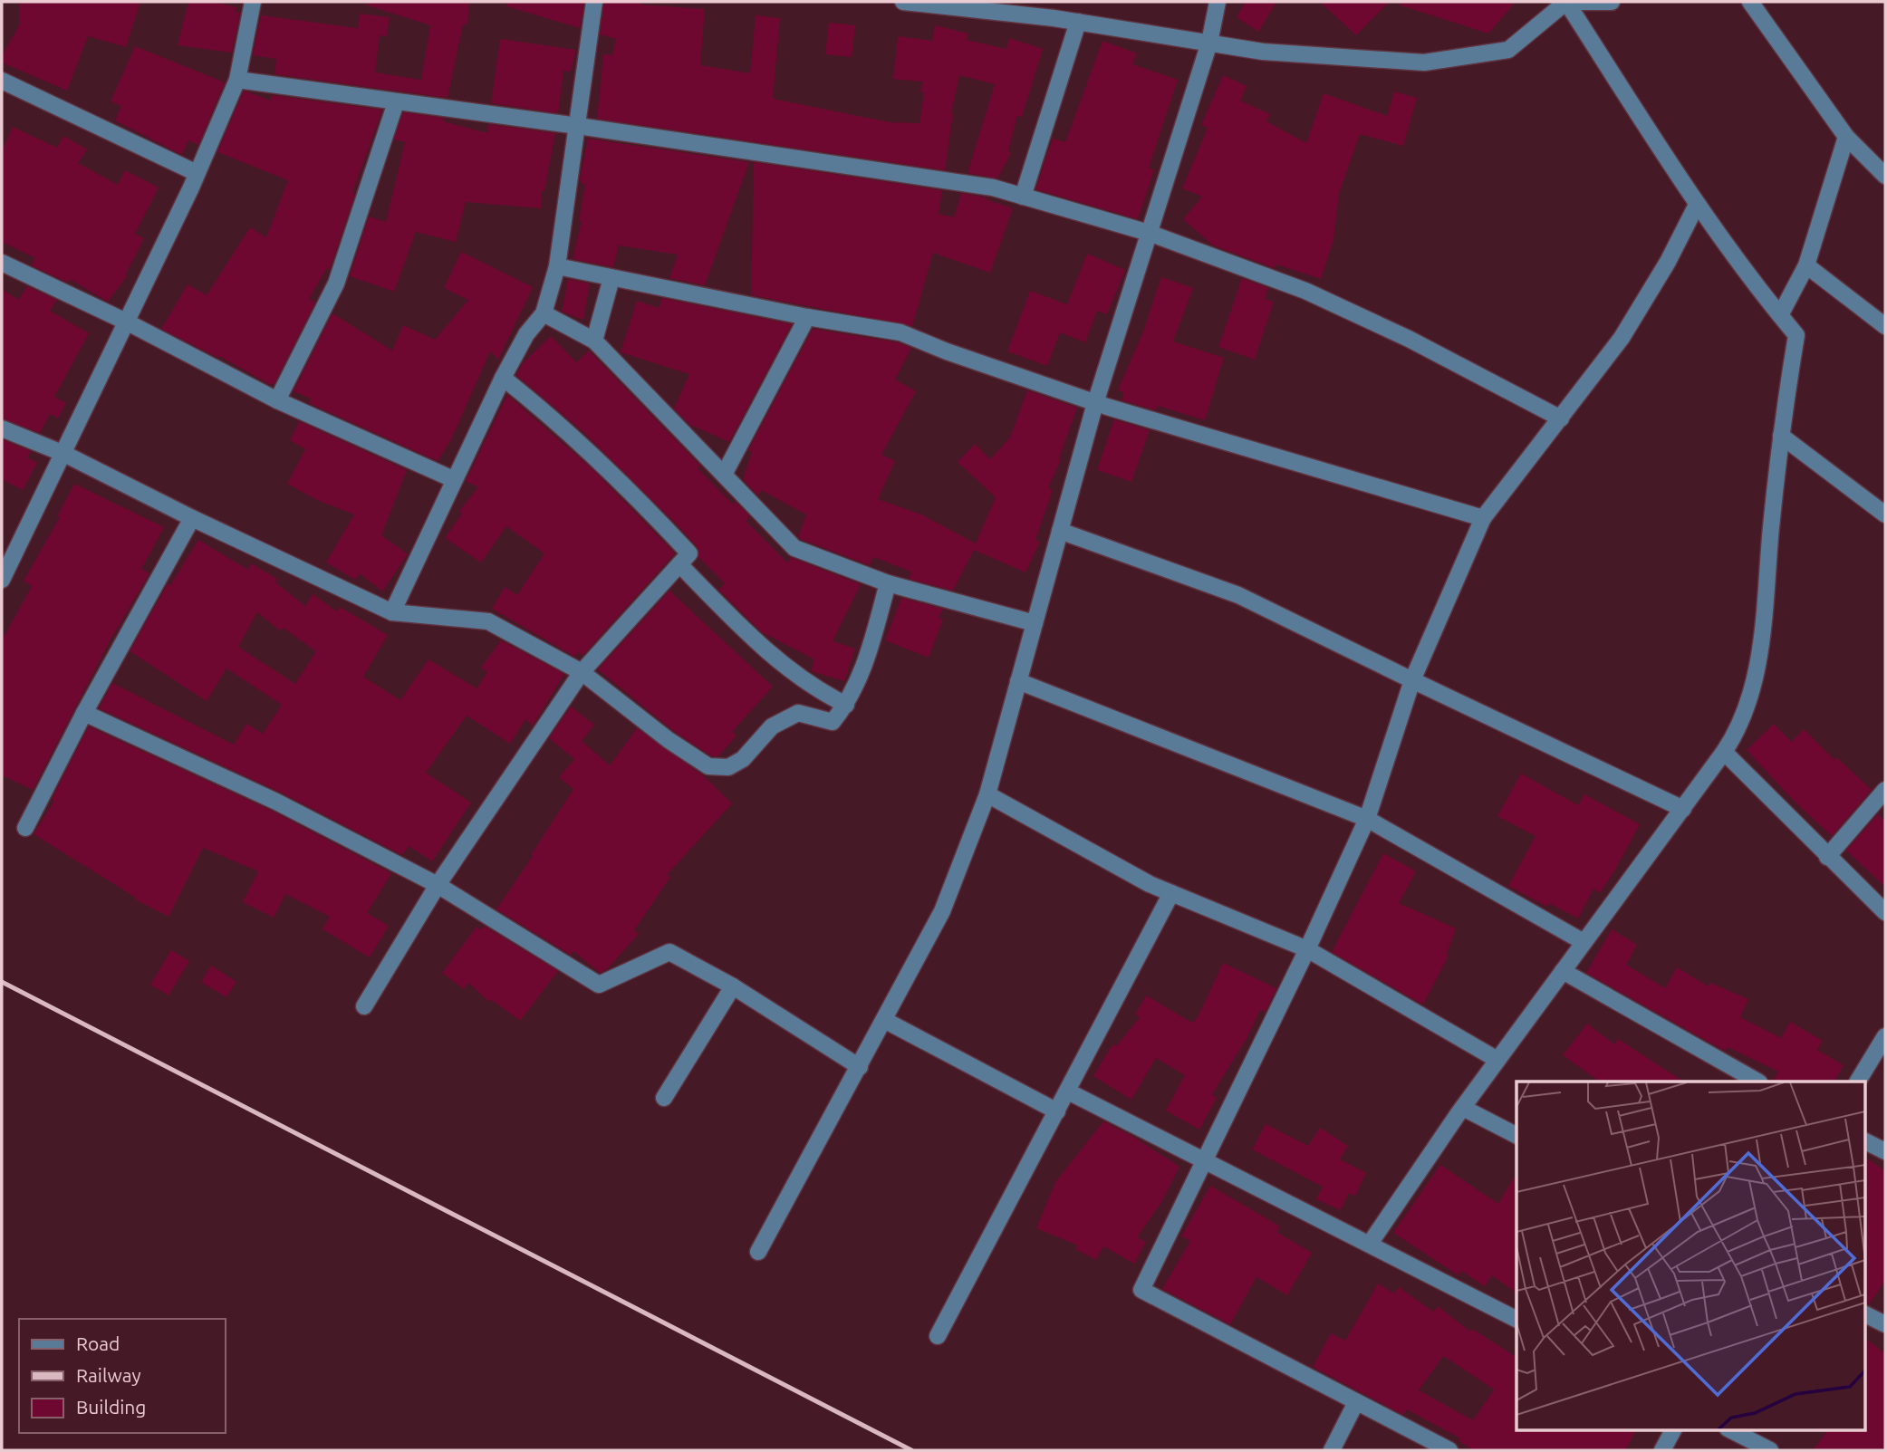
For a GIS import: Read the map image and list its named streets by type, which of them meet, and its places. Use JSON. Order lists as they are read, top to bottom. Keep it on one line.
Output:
{"legend":["Road","Railway","Building"]}
